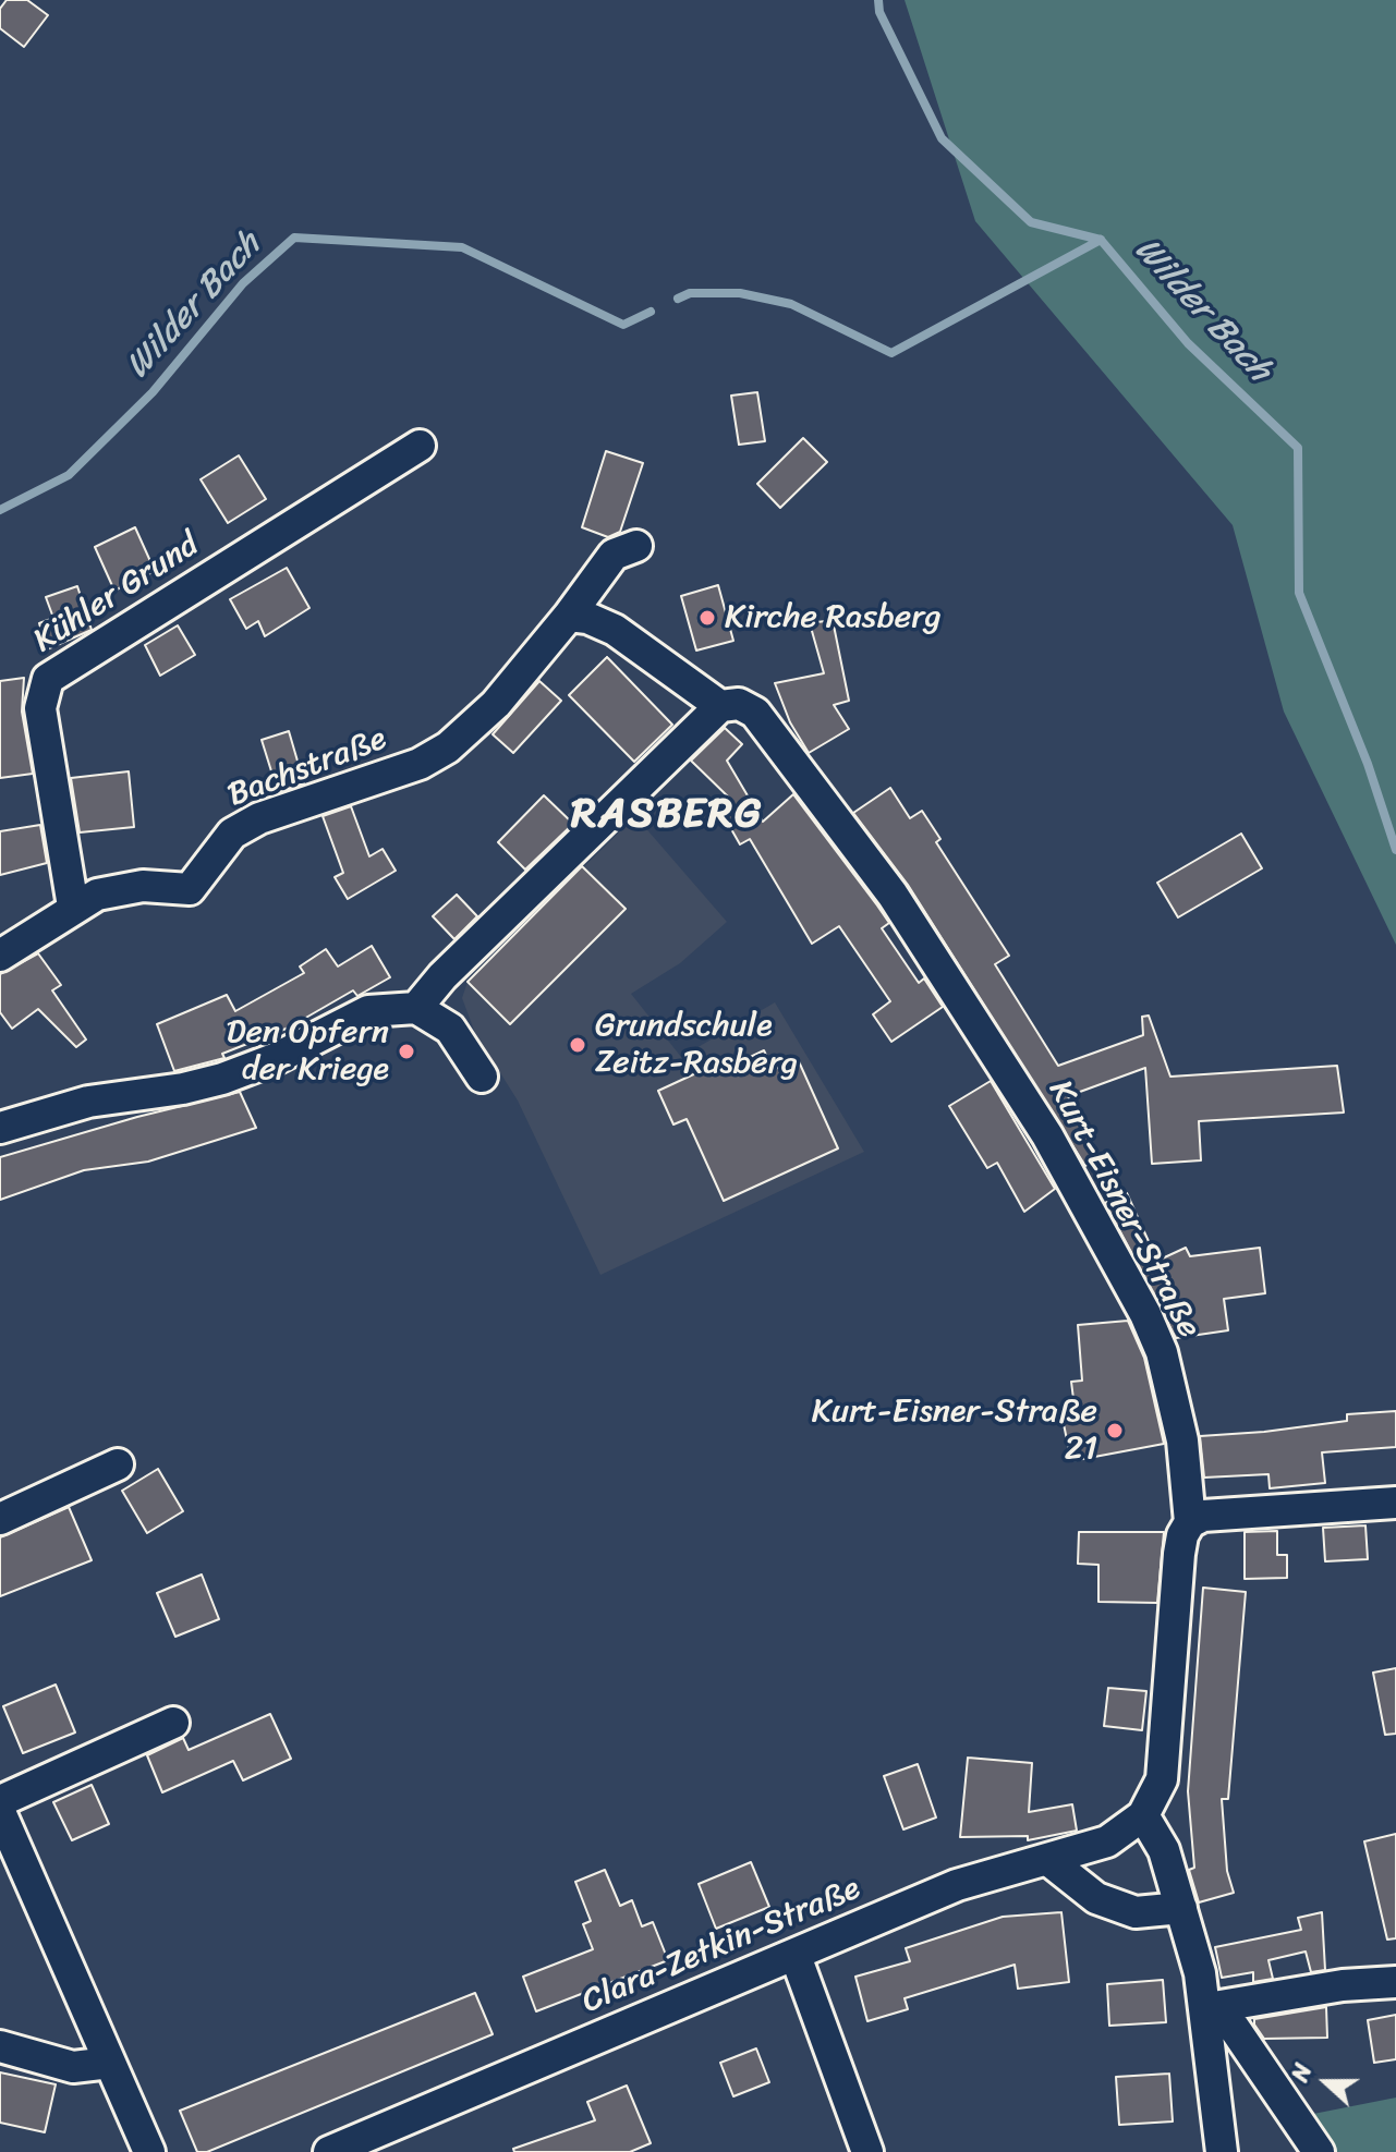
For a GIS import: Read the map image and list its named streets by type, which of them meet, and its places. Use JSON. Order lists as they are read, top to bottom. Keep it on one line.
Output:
{"streets":{"street":["Kühler Grund","Bachstraße","Kurt-Eisner-Straße","Clara-Zetkin-Straße"]},"crossings":[["Kühler Grund","Bachstraße"],["Kurt-Eisner-Straße","Clara-Zetkin-Straße"]],"districts":["RASBERG"],"water":["Wilder Bach"],"places":["Kirche Rasberg","Grundschule Zeitz-Rasberg","Den Opfern der Kriege","Kurt-Eisner-Straße 21"],"north":"left"}
